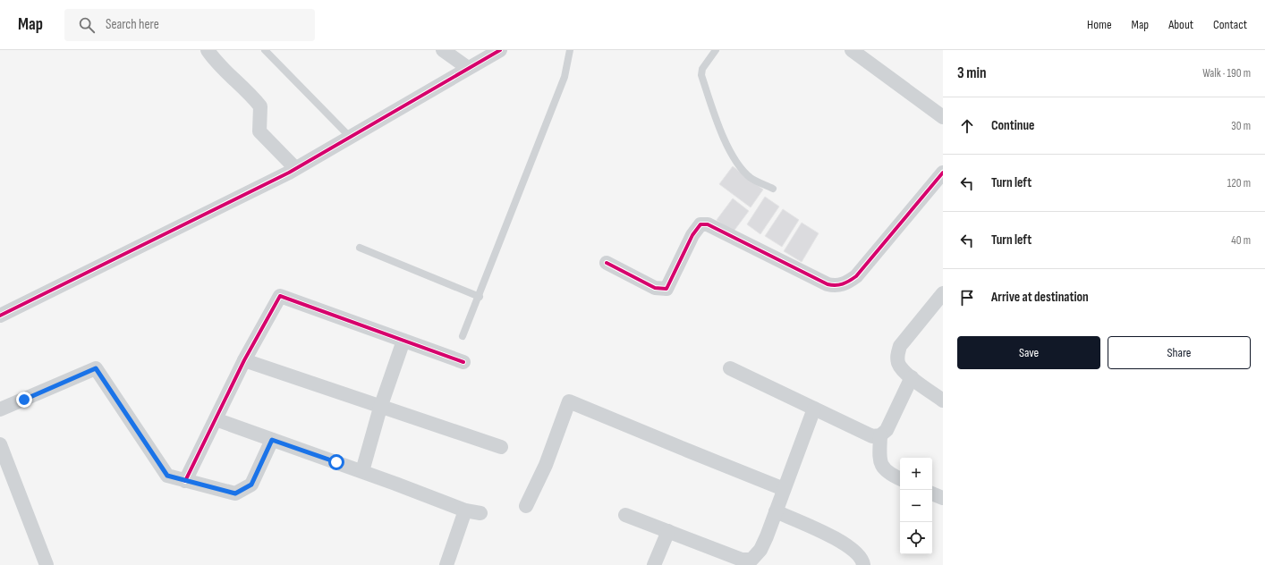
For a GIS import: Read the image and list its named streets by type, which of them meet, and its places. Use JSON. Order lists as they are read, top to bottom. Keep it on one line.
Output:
{"page":{"header":"Map","search":"Search here","nav":["Home","Map","About","Contact"],"heading":["3 min","Walk · 190 m"],"list":[["Continue","30 m"],["Turn left","120 m"],["Turn left","40 m"],"Arrive at destination"],"buttons":["Save","Share"],"map_buttons":["+","−"]}}
